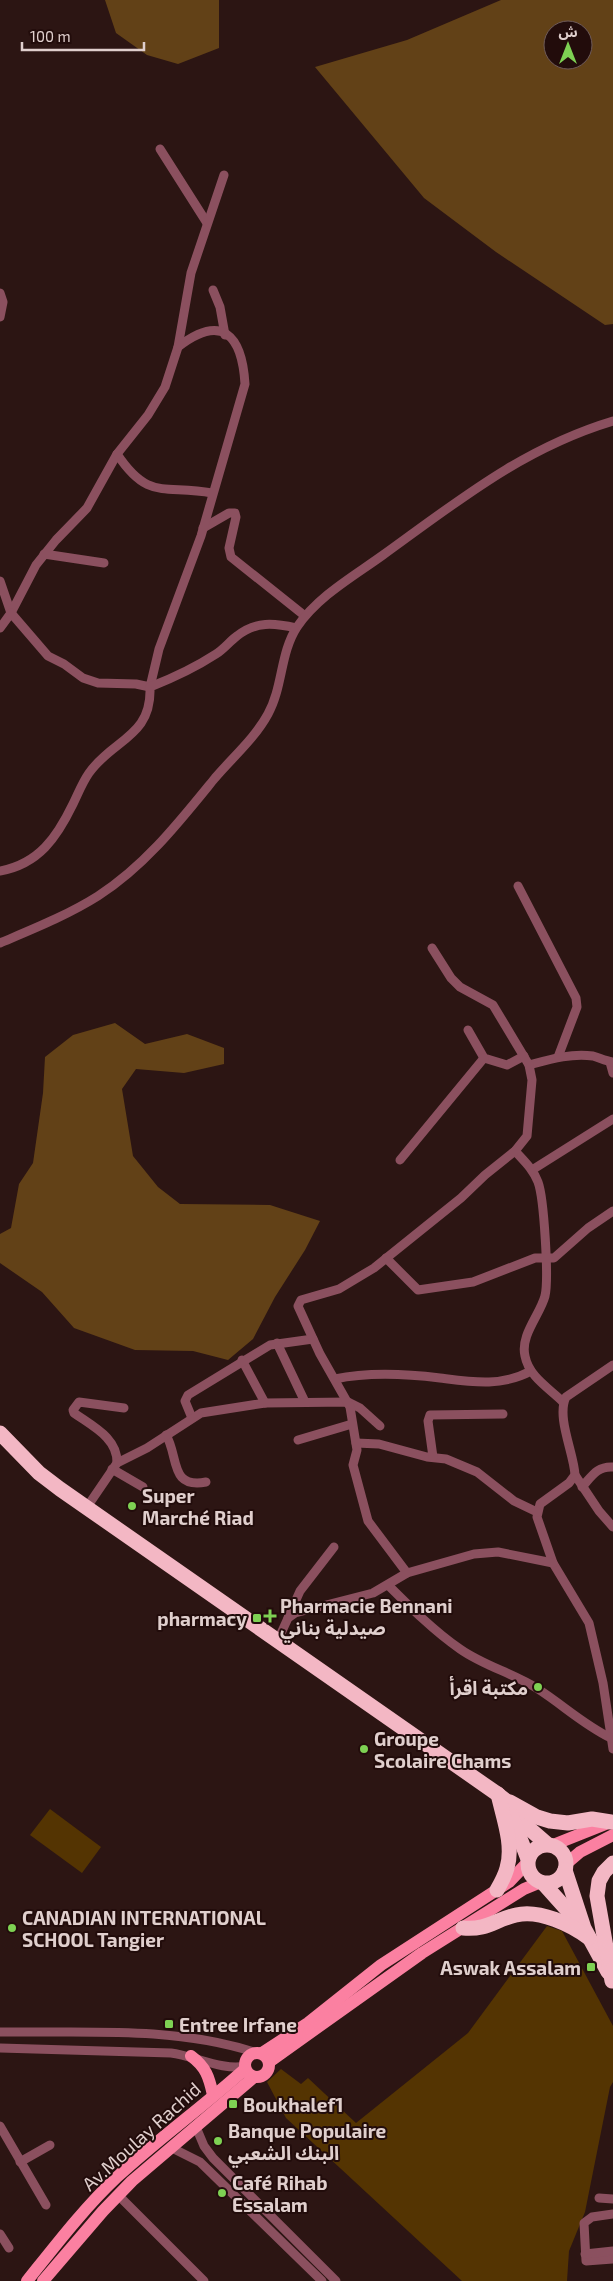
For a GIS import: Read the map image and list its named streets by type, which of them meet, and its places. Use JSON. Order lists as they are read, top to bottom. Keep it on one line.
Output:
{"streets":{"main road":["Av.Moulay Rachid"]},"places":{"other":["Super Marché Riad","مكتبة اقرأ","Groupe Scolaire Chams","CANADIAN INTERNATIONAL SCHOOL Tangier","Banque Populaire البنك الشعبي","Café Rihab Essalam"],"health":["Pharmacie Bennani صيدلية بناني"],"transit":["pharmacy","Aswak Assalam","Entree Irfane","Boukhalef1"]},"scale_bar":"100 m","north":"top"}
